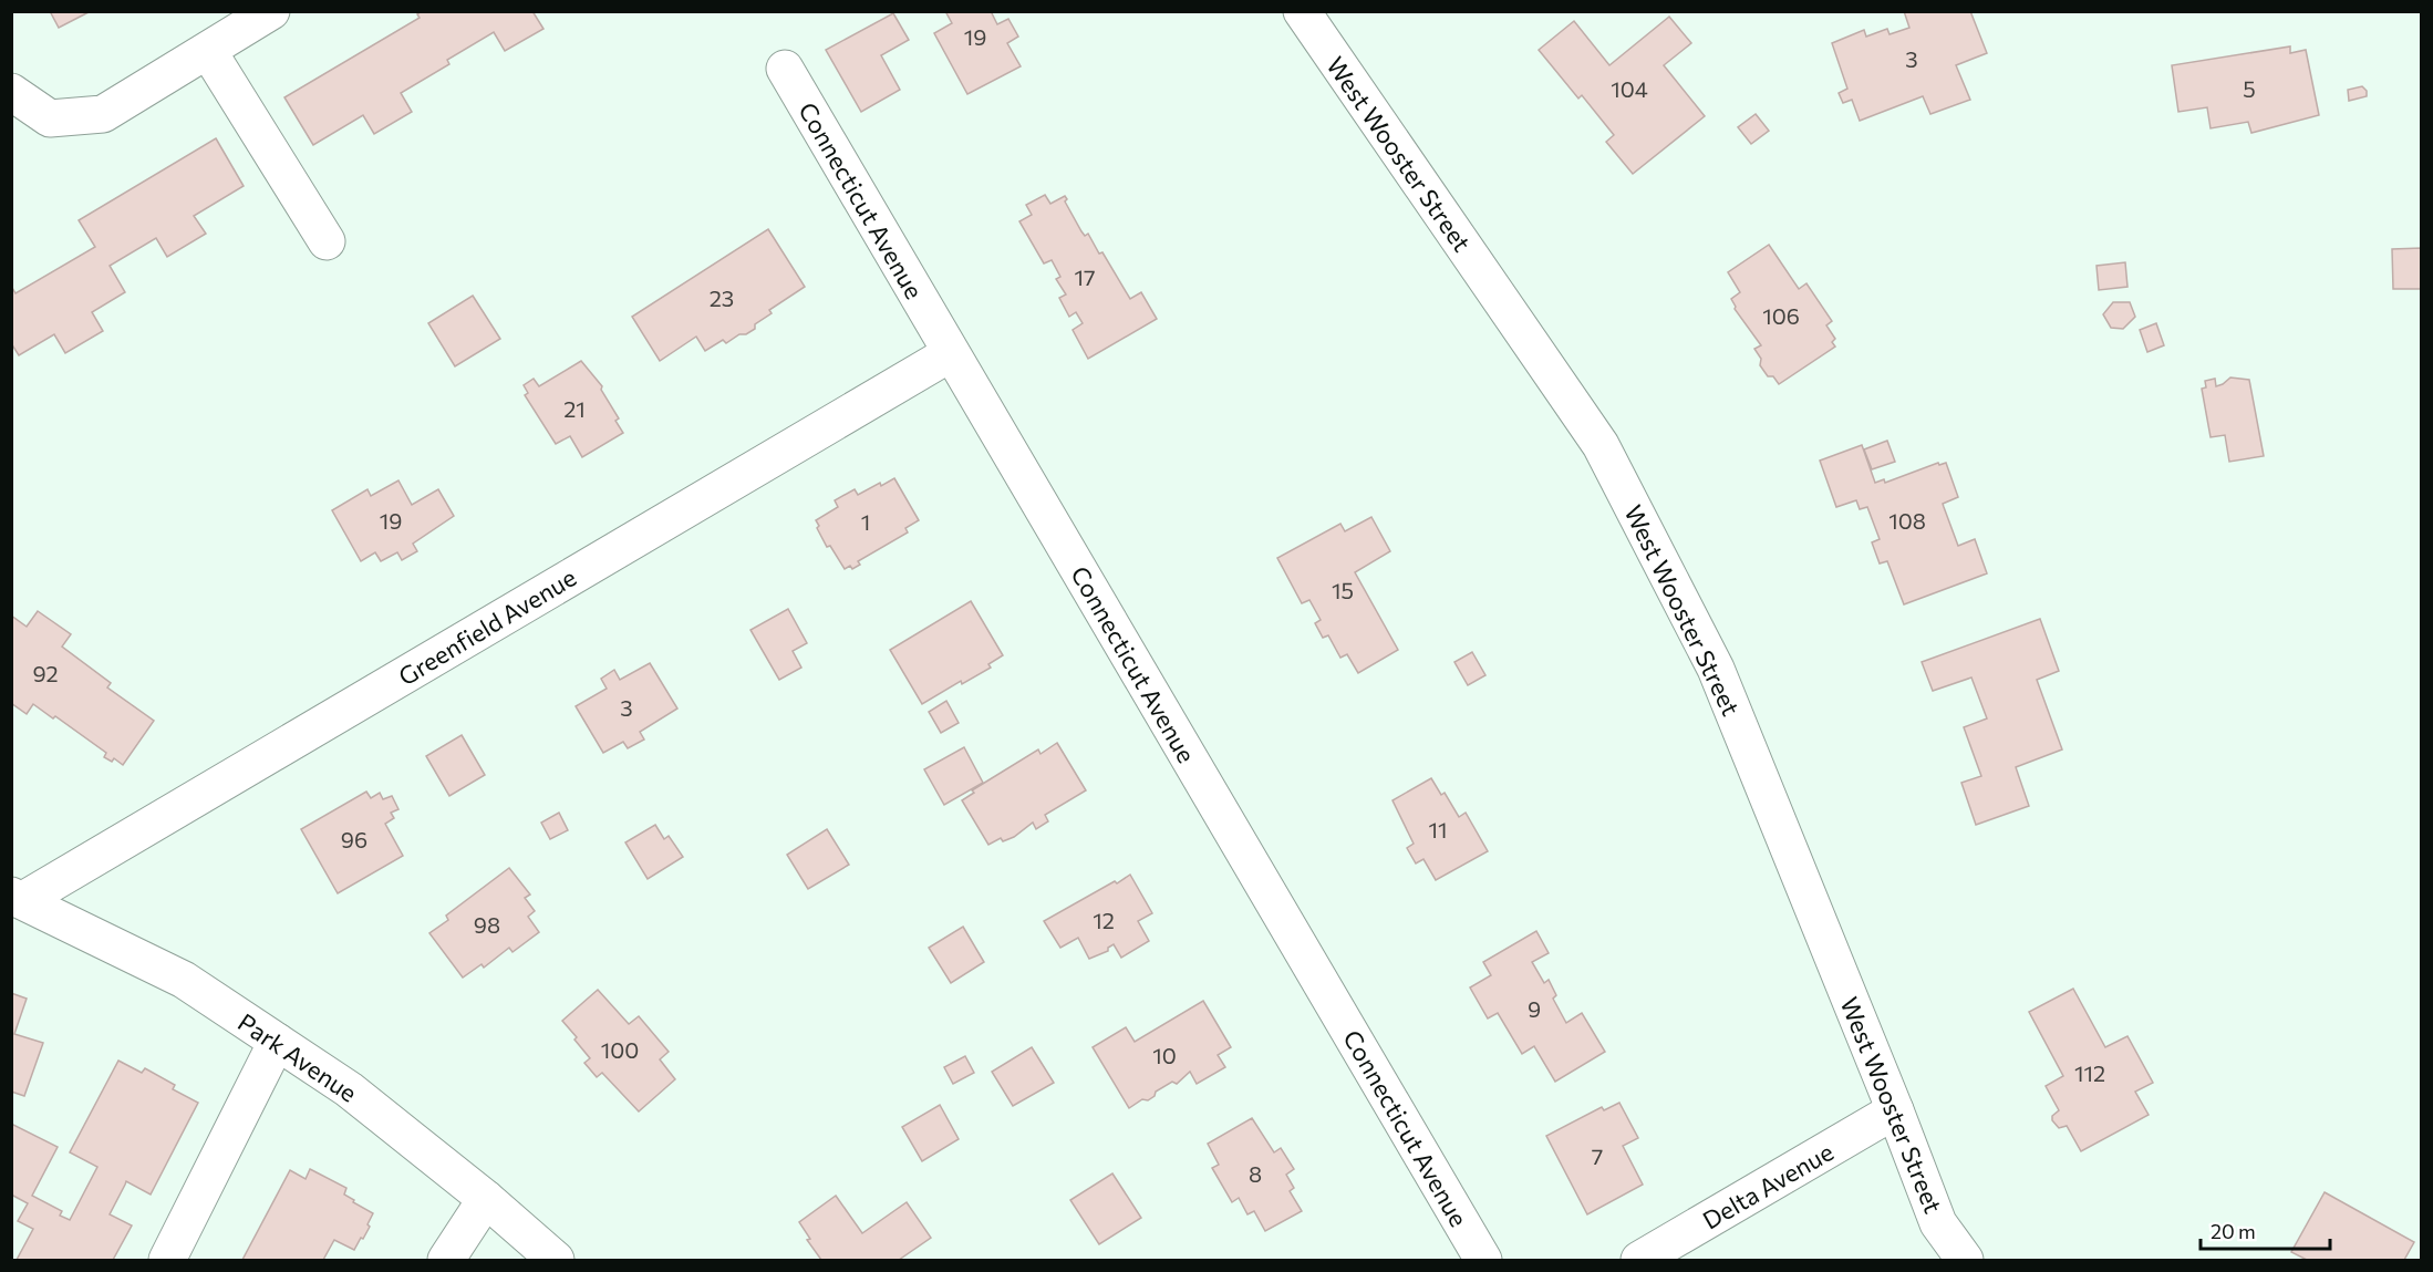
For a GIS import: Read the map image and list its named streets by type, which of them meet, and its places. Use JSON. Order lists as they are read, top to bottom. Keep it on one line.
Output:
{"streets":{"street":["West Wooster Street","Connecticut Avenue","Greenfield Avenue","Park Avenue","Delta Avenue"]},"crossings":[["West Wooster Street","Delta Avenue"],["Connecticut Avenue","Greenfield Avenue"],["Greenfield Avenue","Park Avenue"]],"house_numbers":["19","3","104","5","17","23","106","21","19","108","1","15","92","3","11","96","12","98","9","100","10","112","7","8"],"scale_bar":"20 m"}
